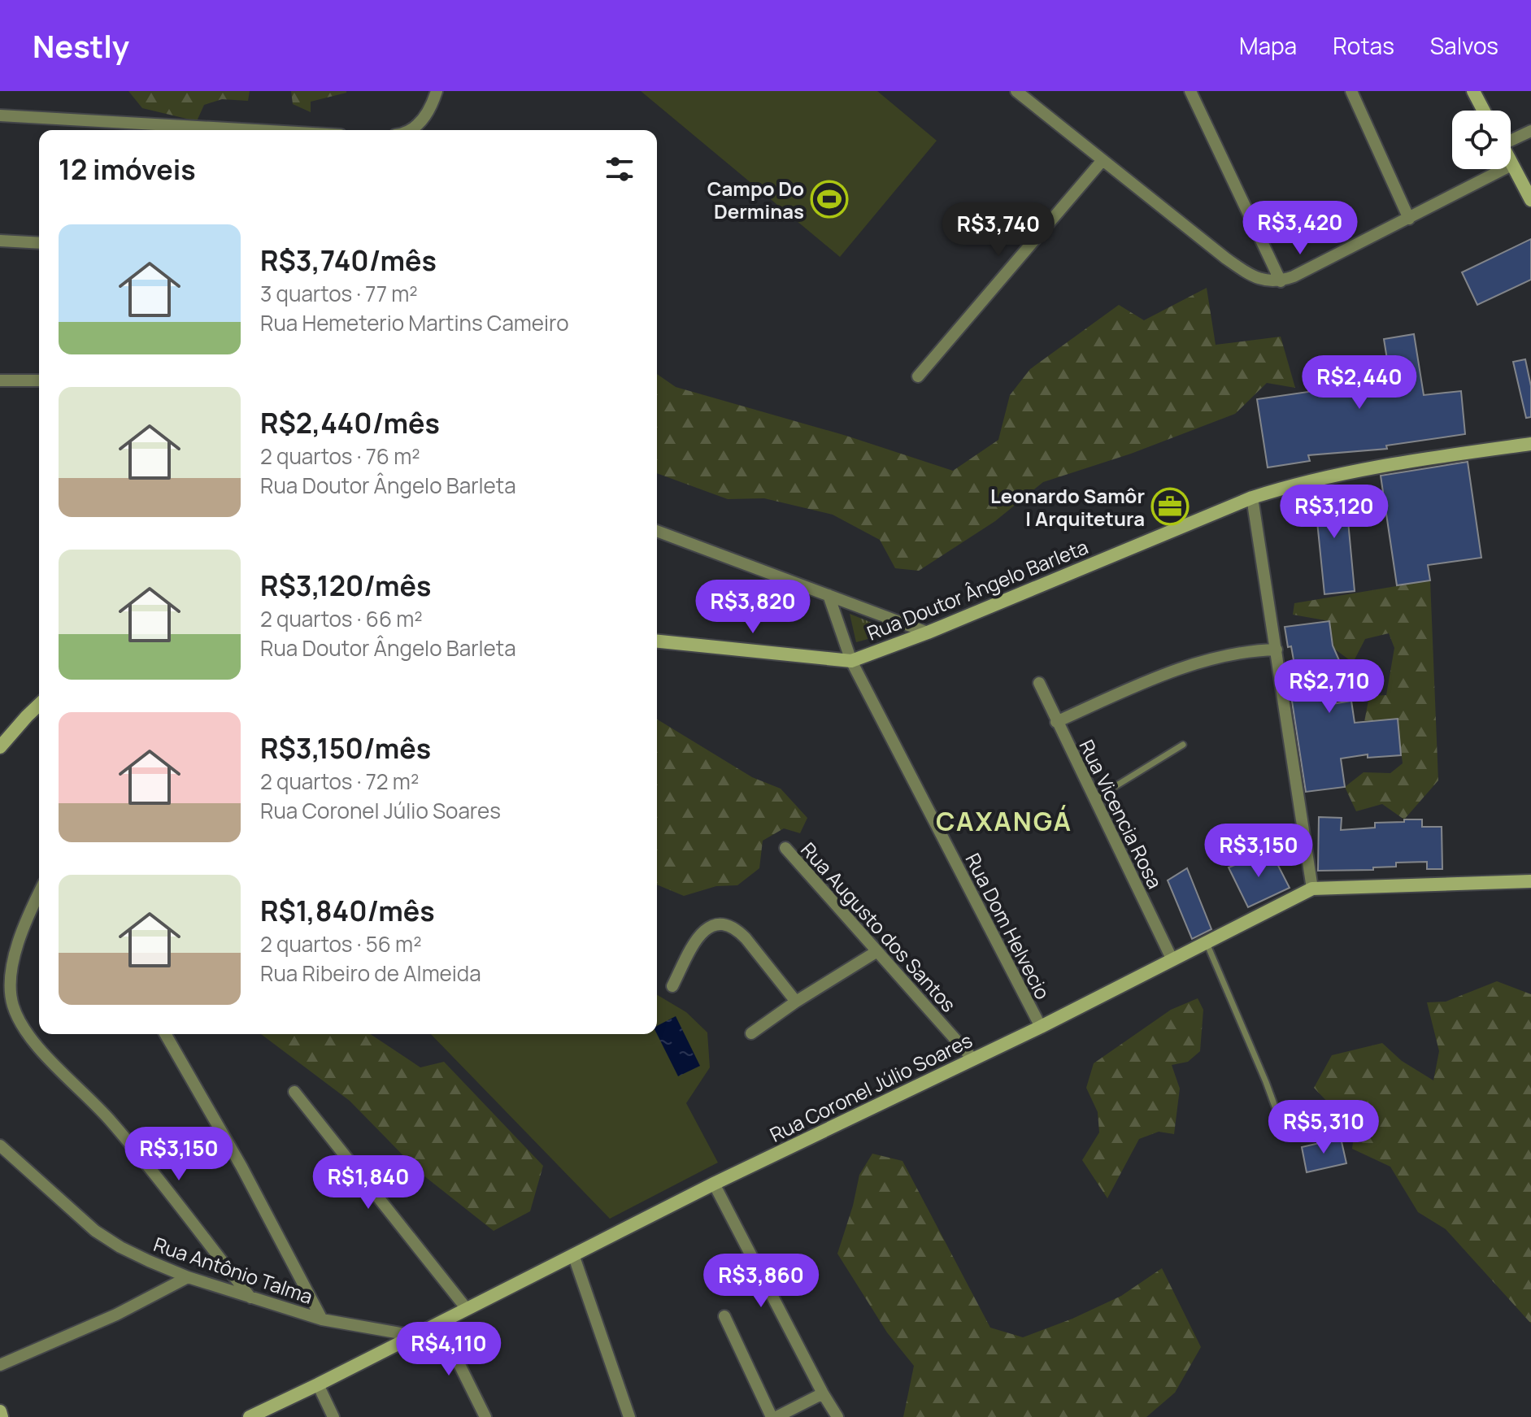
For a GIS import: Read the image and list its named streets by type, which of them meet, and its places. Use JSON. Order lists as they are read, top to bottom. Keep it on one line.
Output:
{"streets":{"street":["Rua Doutor Ângelo Barleta","Rua Vicencia Rosa","Rua Dom Helvecio","Rua Augusto dos Santos","Rua Coronel Júlio Soares","Rua Antônio Talma"]},"crossings":[["Rua Doutor Ângelo Barleta","Rua Dom Helvecio"],["Rua Vicencia Rosa","Rua Coronel Júlio Soares"],["Rua Dom Helvecio","Rua Coronel Júlio Soares"],["Rua Augusto dos Santos","Rua Coronel Júlio Soares"],["Rua Coronel Júlio Soares","Rua Antônio Talma"]],"districts":["CAXANGÁ"],"places":{"sports":["Campo Do Derminas"],"office":["Leonardo Samôr | Arquitetura"]},"page":{"header":"Nestly","nav":["Mapa","Rotas","Salvos"],"heading":"12 imóveis","price":["R$3,420","R$3,740","R$2,440","R$3,120","R$3,820","R$2,710","R$3,150","R$5,310","R$3,150","R$1,840","R$3,860","R$4,110"],"list":[{"name":"R$3,740/mês","note":"3 quartos · 77 m² · Rua Hemeterio Martins Cameiro"},{"name":"R$2,440/mês","note":"2 quartos · 76 m² · Rua Doutor Ângelo Barleta"},{"name":"R$3,120/mês","note":"2 quartos · 66 m² · Rua Doutor Ângelo Barleta"},{"name":"R$3,150/mês","note":"2 quartos · 72 m² · Rua Coronel Júlio Soares"},{"name":"R$1,840/mês","note":"2 quartos · 56 m² · Rua Ribeiro de Almeida"}]}}
